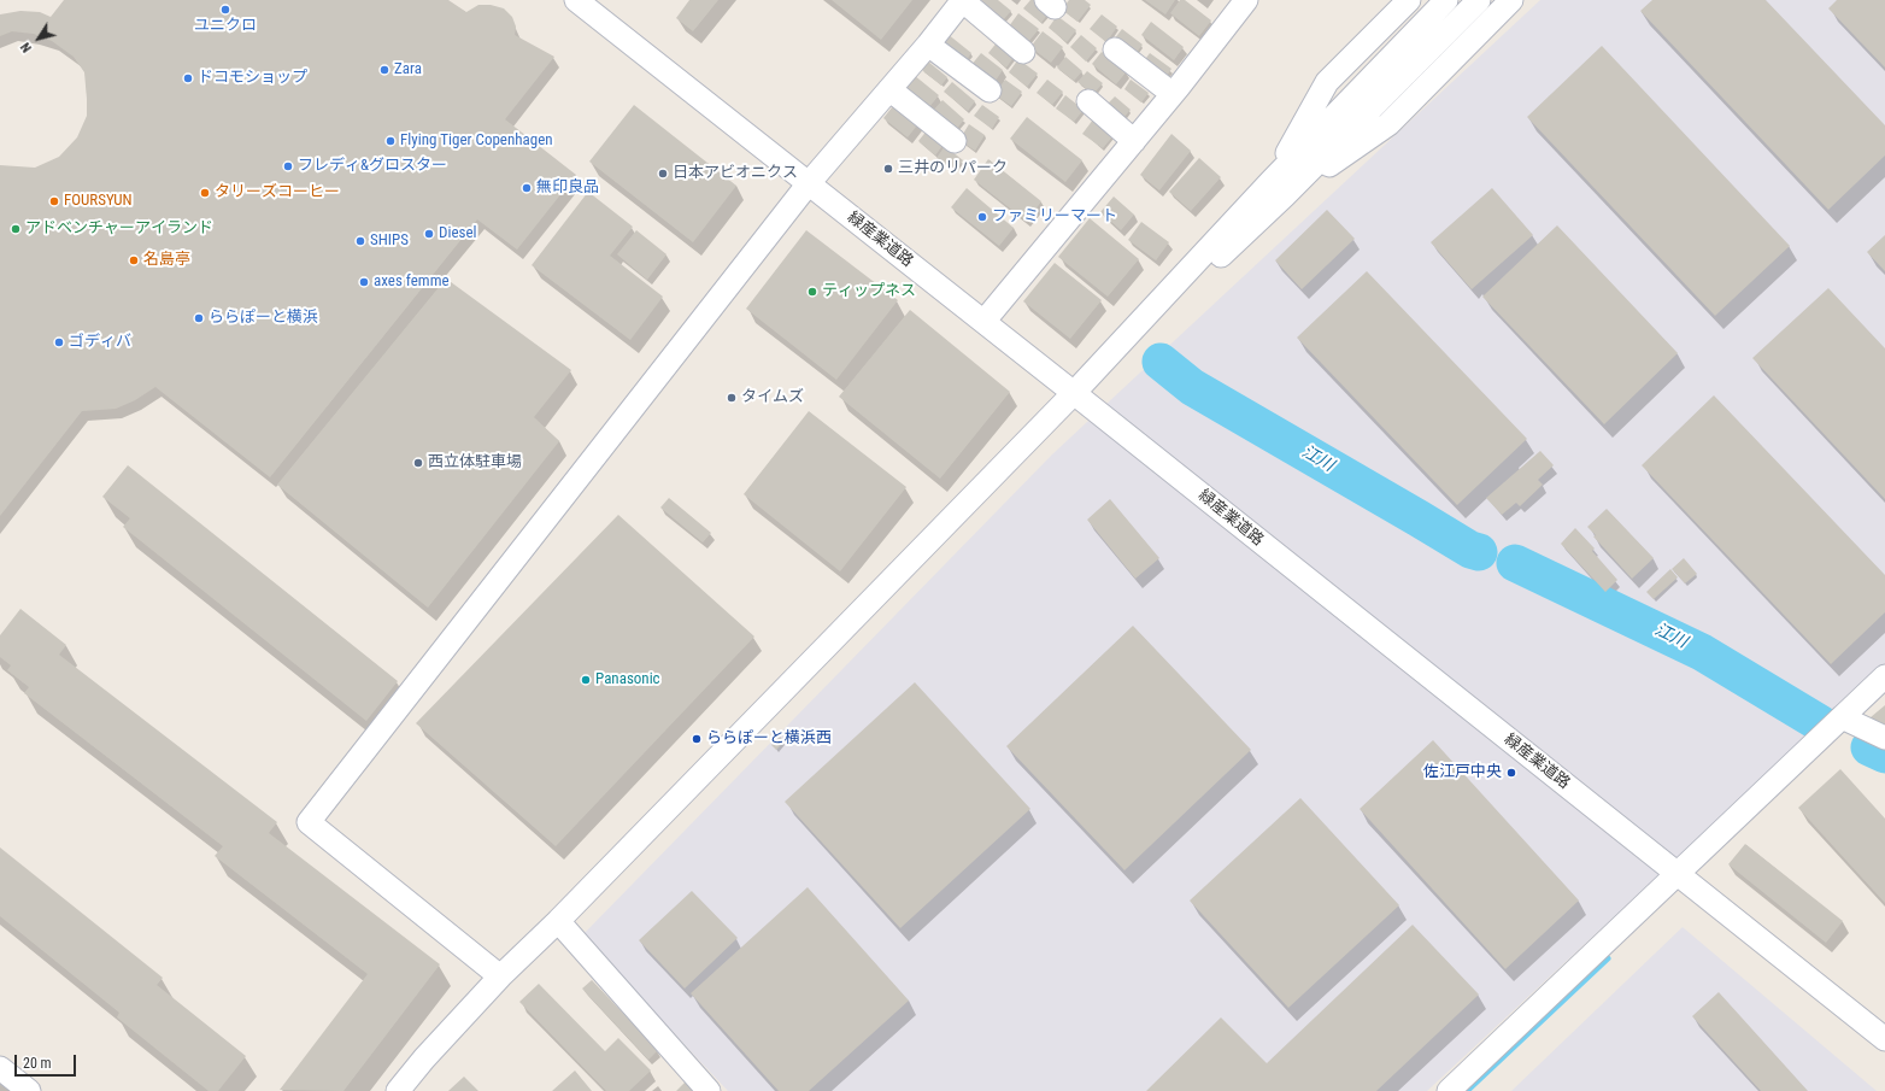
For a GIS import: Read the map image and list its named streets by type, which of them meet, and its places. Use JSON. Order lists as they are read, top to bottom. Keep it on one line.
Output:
{"streets":{"street":["緑産業道路"]},"water":["江川"],"places":["ユニクロ","Zara","ドコモショップ","Flying Tiger Copenhagen","フレディ&グロスター","三井のリパーク","日本アビオニクス","無印良品","タリーズコーヒー","FOURSYUN","ファミリーマート","アドベンチャーアイランド","Diesel","SHIPS","名島亭","axes femme","ティップネス","ららぽーと横浜","ゴディバ","タイムズ","西立体駐車場","Panasonic","ららぽーと横浜西","佐江戸中央"],"scale_bar":"20 m","north":"bottom left"}
